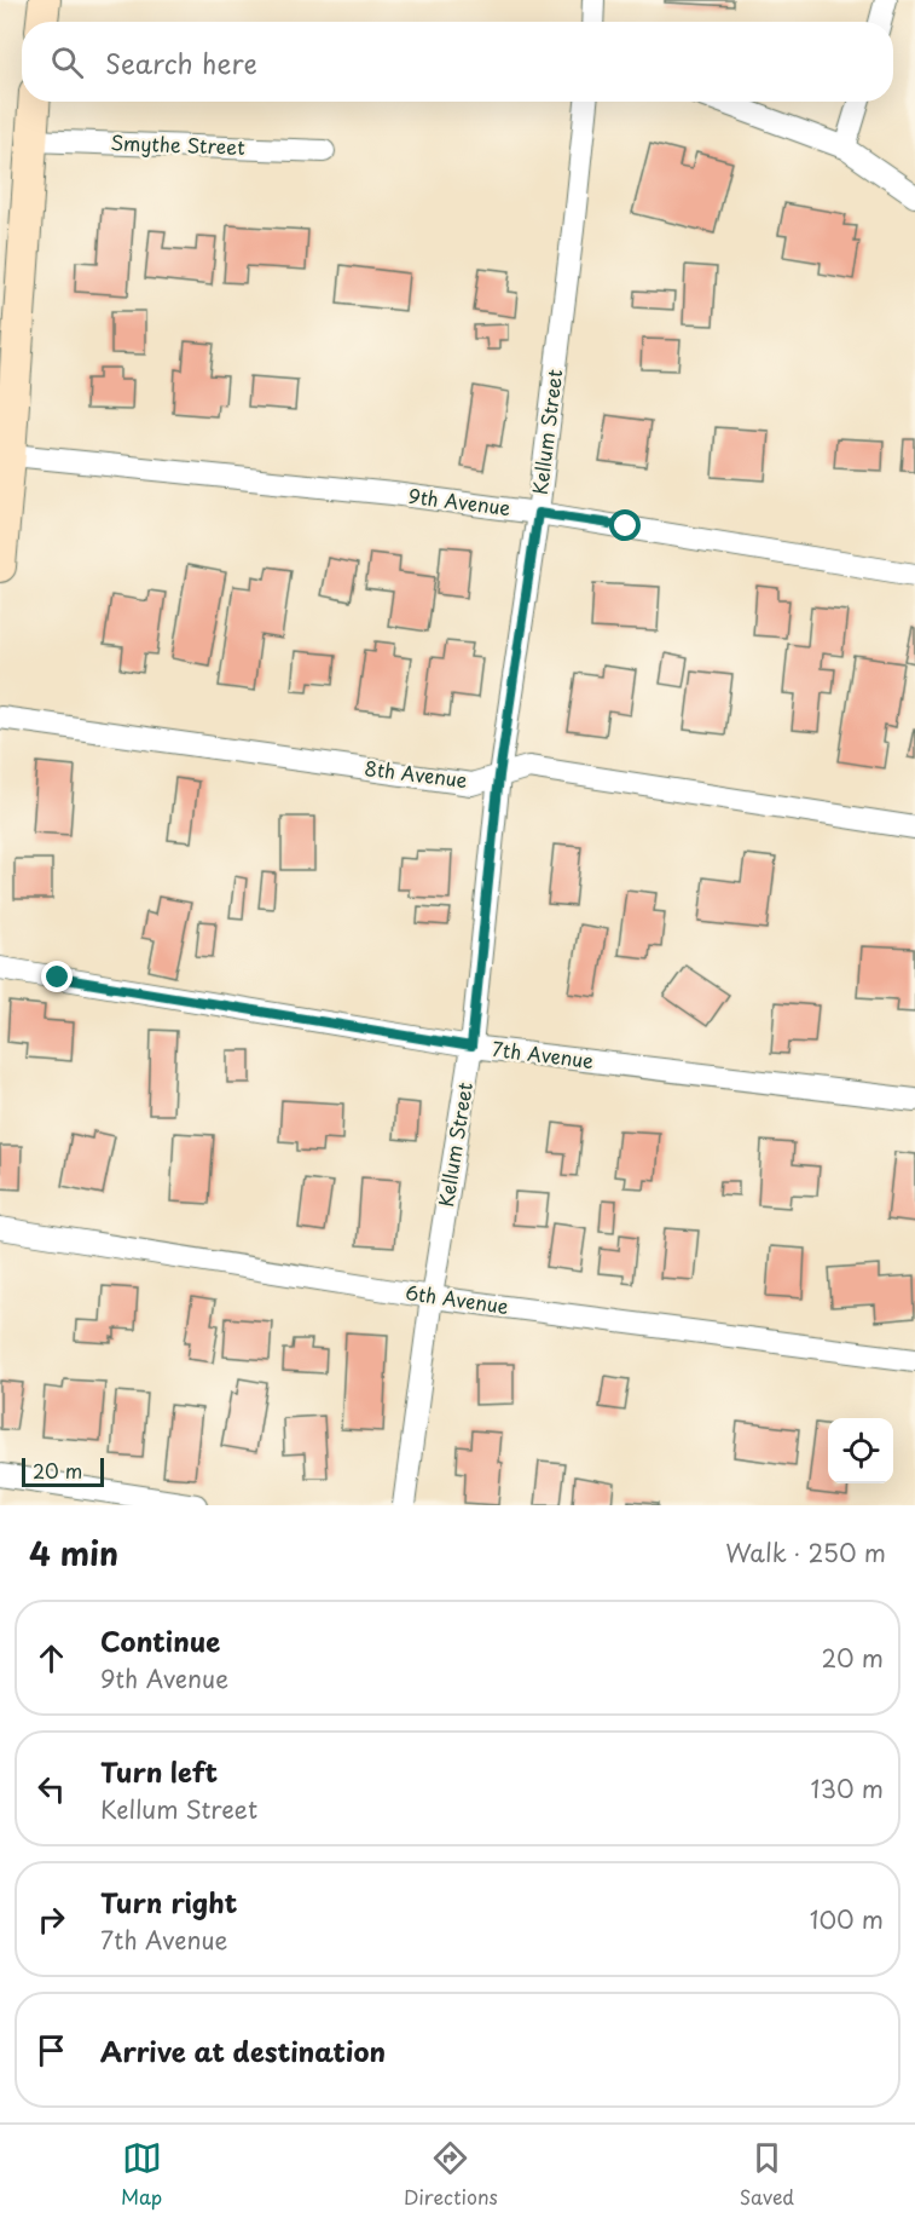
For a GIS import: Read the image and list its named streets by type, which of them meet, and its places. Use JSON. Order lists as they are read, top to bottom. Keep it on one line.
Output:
{"streets":{"street":["Smythe Street","Kellum Street","9th Avenue","8th Avenue","7th Avenue","6th Avenue"]},"crossings":[["Kellum Street","9th Avenue"],["Kellum Street","8th Avenue"],["Kellum Street","7th Avenue"],["Kellum Street","6th Avenue"]],"scale_bar":"20 m","page":{"search":"Search here","scale":"20 m","heading":["4 min","Walk · 250 m"],"list":[["Continue","9th Avenue","20 m"],["Turn left","Kellum Street","130 m"],["Turn right","7th Avenue","100 m"],"Arrive at destination"],"nav":["Map","Directions","Saved"]}}
